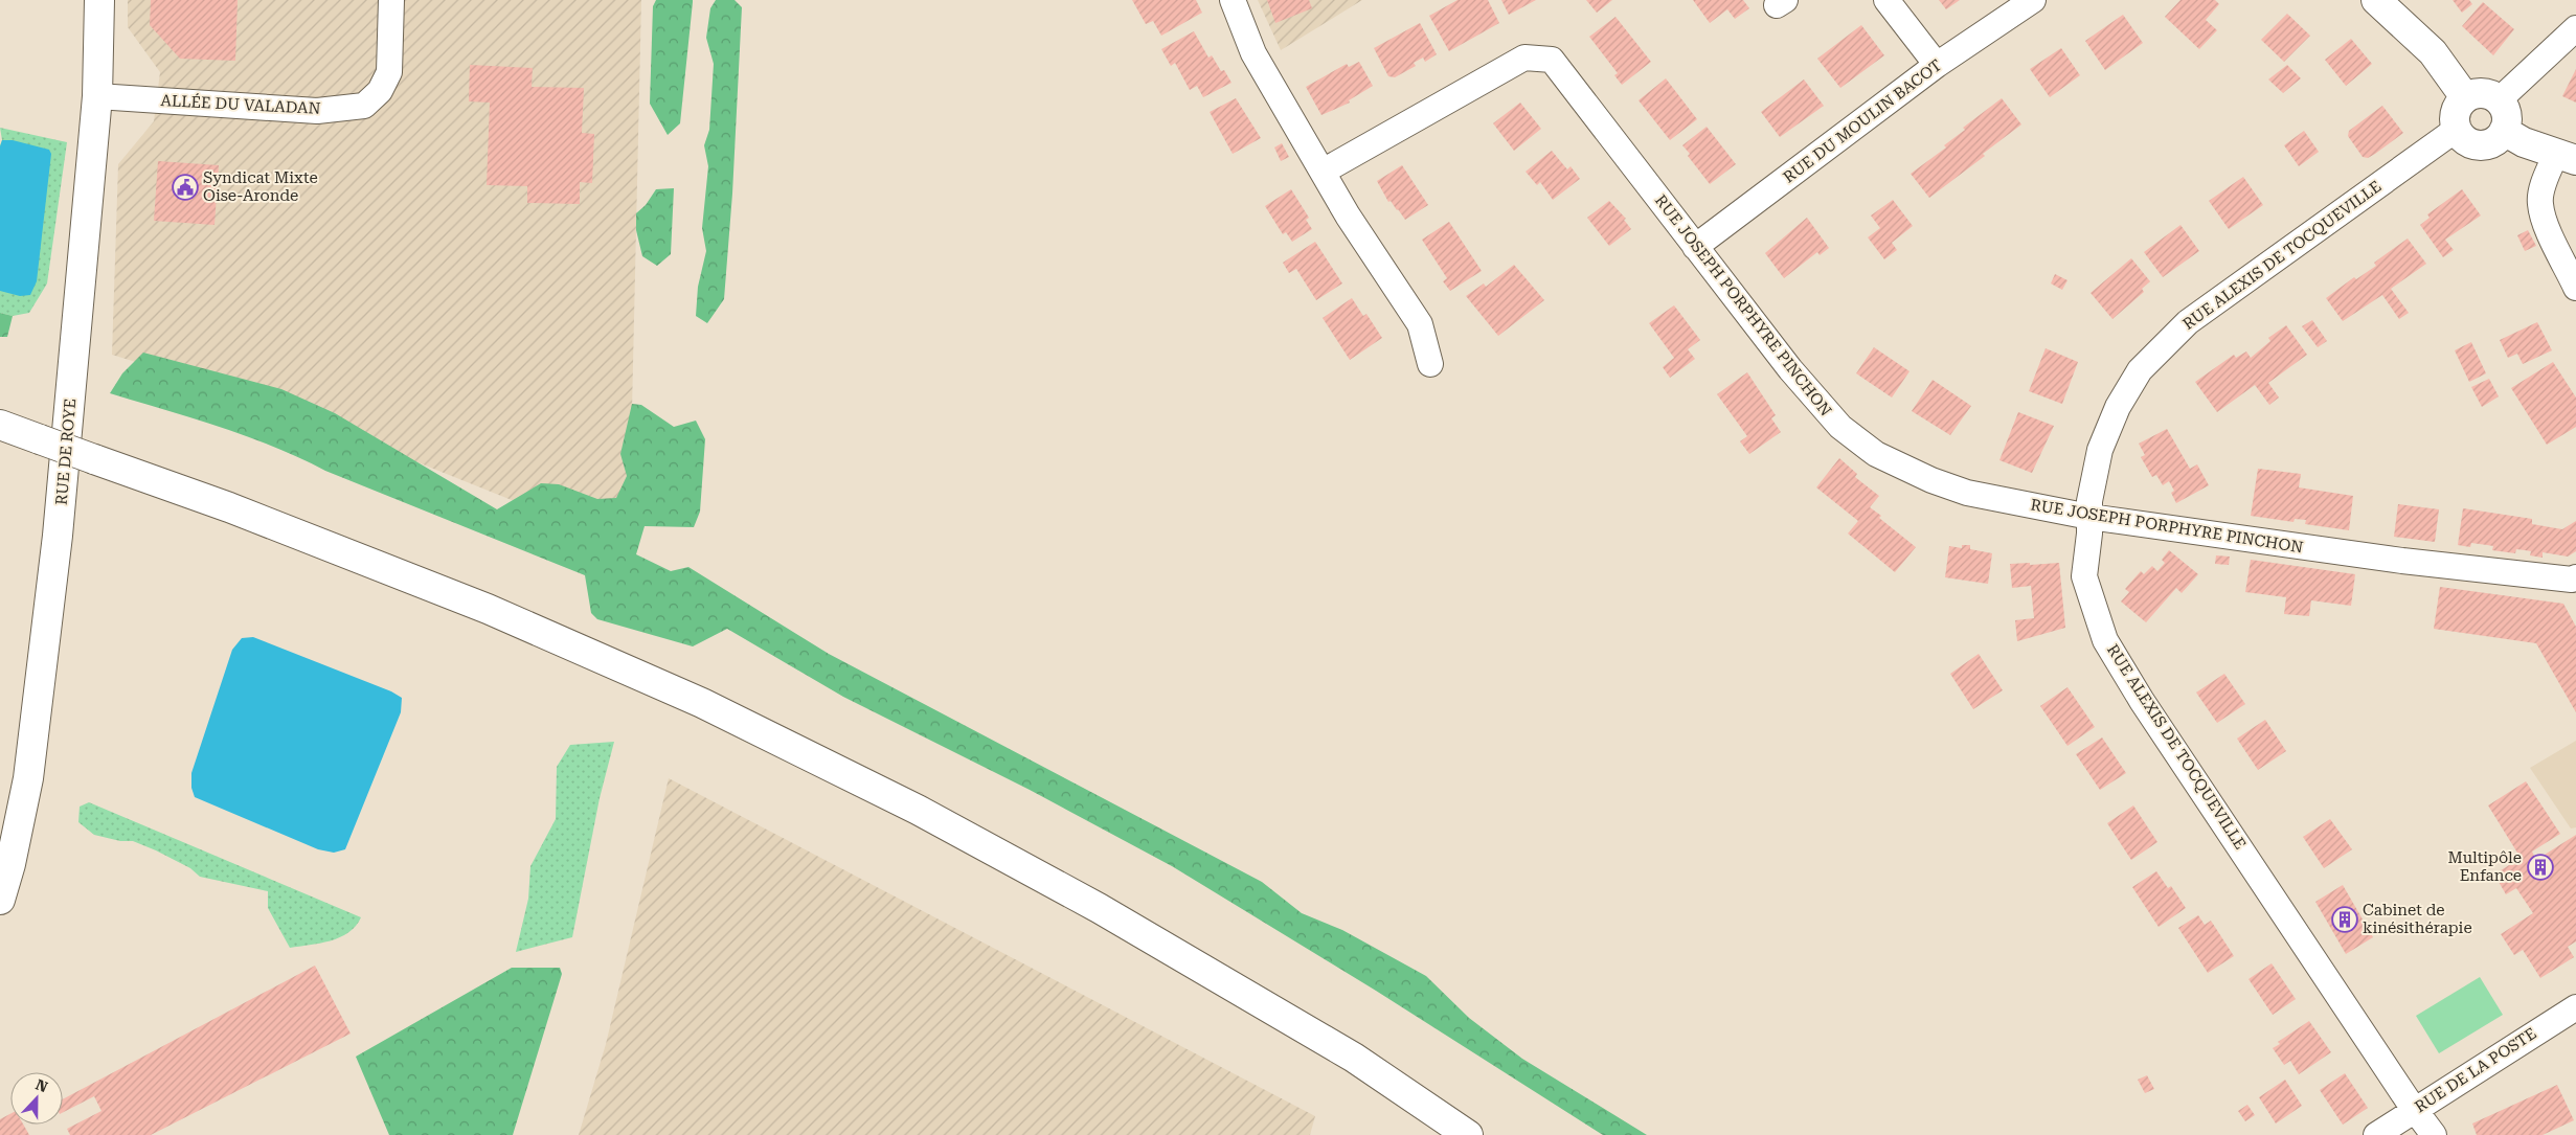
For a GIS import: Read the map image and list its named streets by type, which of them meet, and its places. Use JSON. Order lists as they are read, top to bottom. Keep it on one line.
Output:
{"streets":{"main road":["RUE DE ROYE"],"street":["ALLÉE DU VALADAN","RUE DU MOULIN BACOT","RUE ALEXIS DE TOCQUEVILLE","RUE JOSEPH PORPHYRE PINCHON","RUE DE LA POSTE"]},"crossings":[["ALLÉE DU VALADAN","RUE DE ROYE"],["RUE DU MOULIN BACOT","RUE JOSEPH PORPHYRE PINCHON"],["RUE ALEXIS DE TOCQUEVILLE","RUE JOSEPH PORPHYRE PINCHON"],["RUE ALEXIS DE TOCQUEVILLE","RUE DE LA POSTE"]],"places":{"public building":["Syndicat Mixte Oise-Aronde"],"building":["Multipôle Enfance","Cabinet de kinésithérapie"]},"north":"top"}
